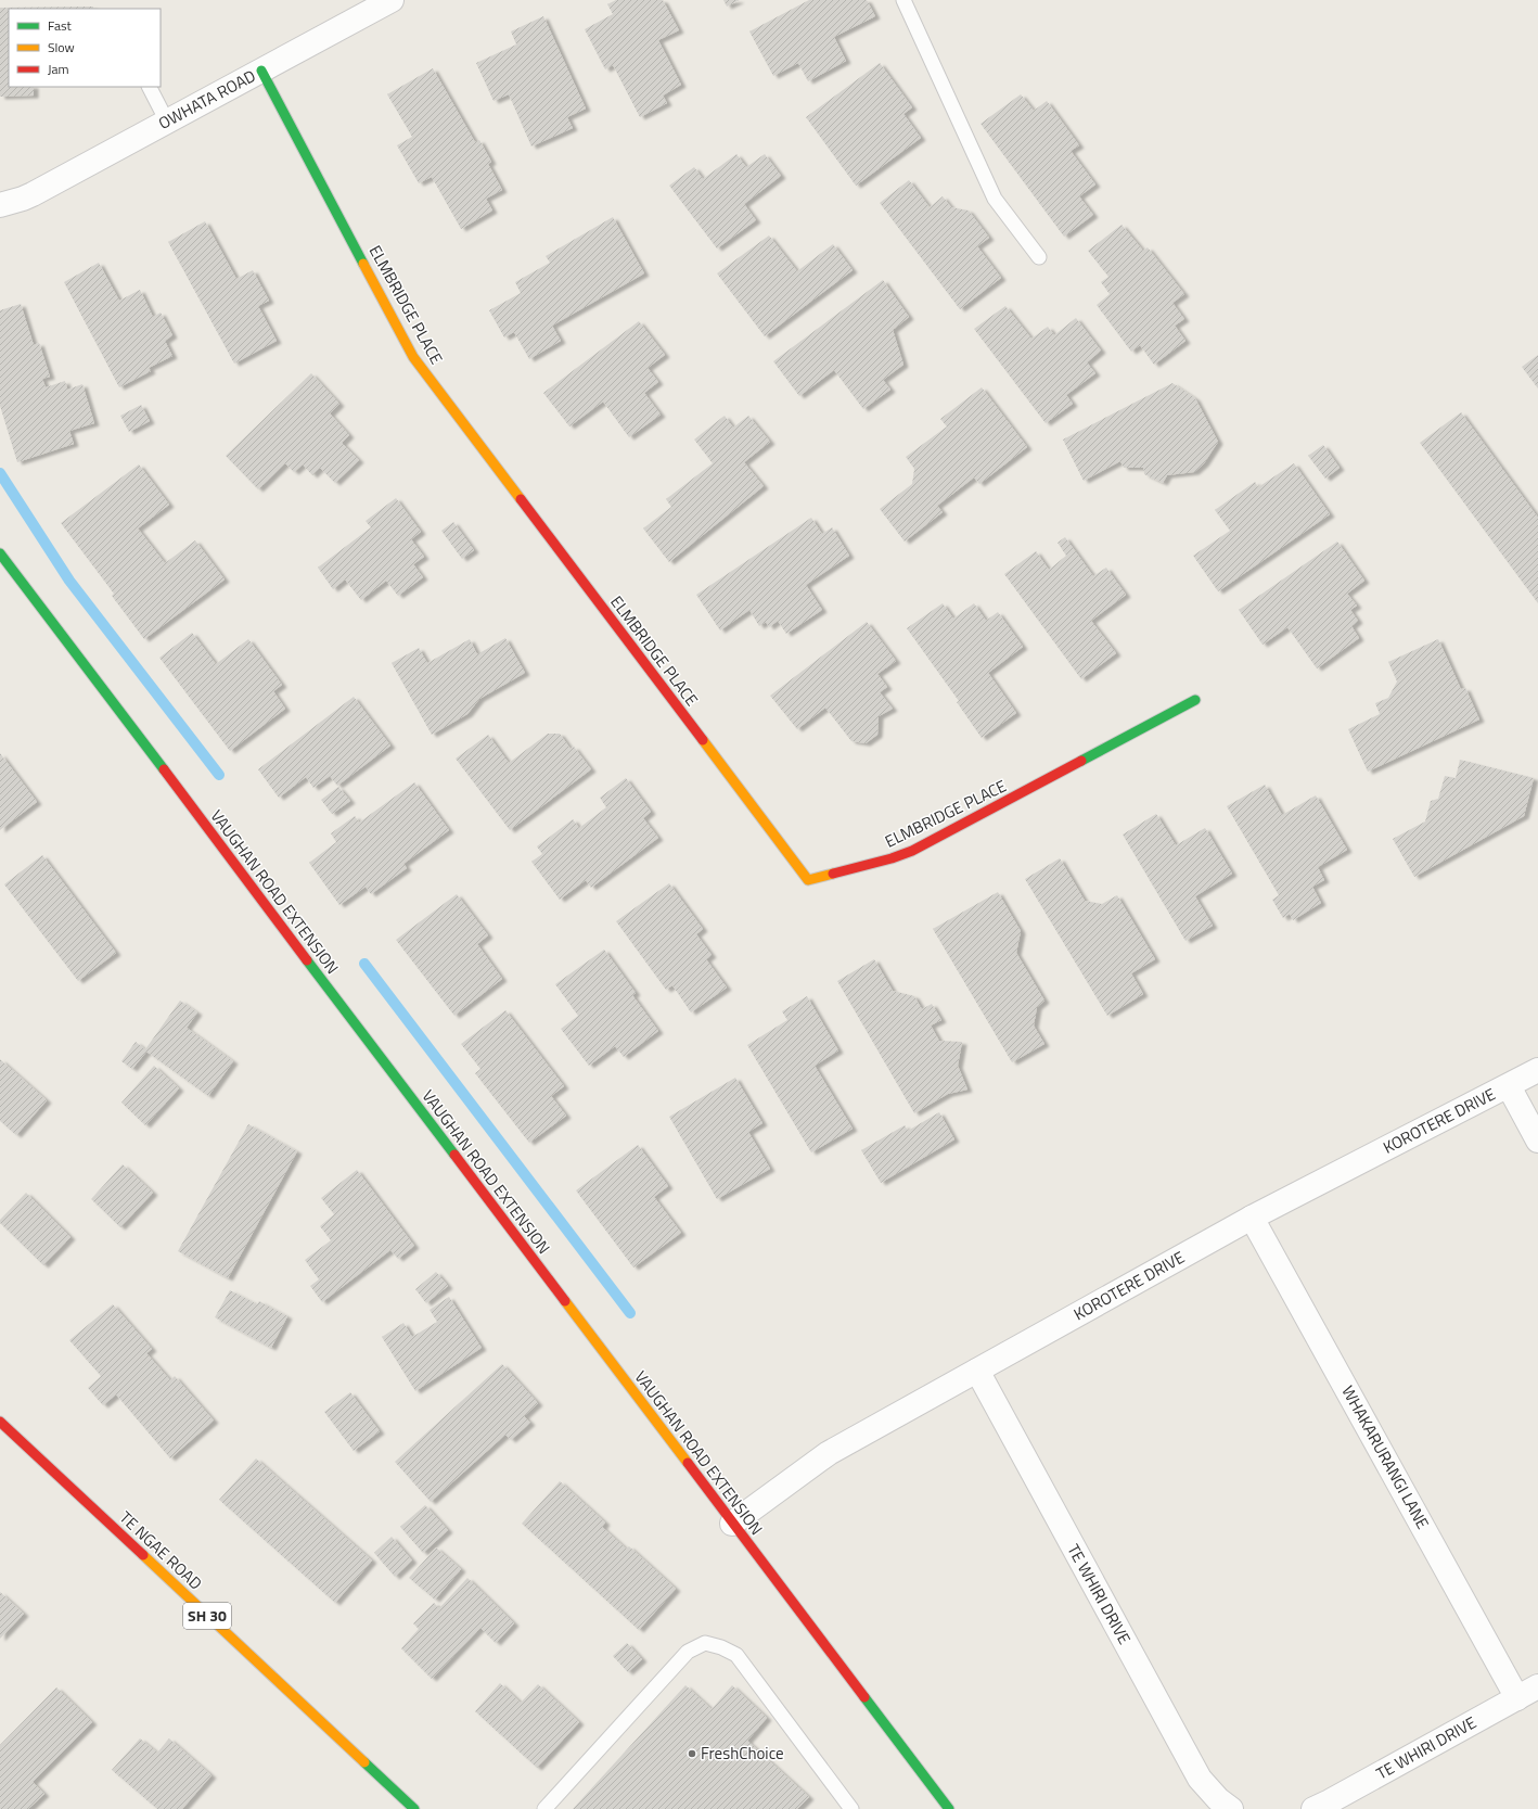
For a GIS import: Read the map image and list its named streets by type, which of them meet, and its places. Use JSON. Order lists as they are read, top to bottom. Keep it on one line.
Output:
{"streets":{"main road":["ELMBRIDGE PLACE","VAUGHAN ROAD EXTENSION","TE NGAE ROAD","SH 30"],"street":["OWHATA ROAD","KOROTERE DRIVE","WHAKARURANGI LANE","TE WHIRI DRIVE"]},"crossings":[["OWHATA ROAD","ELMBRIDGE PLACE"],["VAUGHAN ROAD EXTENSION","KOROTERE DRIVE"],["KOROTERE DRIVE","WHAKARURANGI LANE"],["KOROTERE DRIVE","TE WHIRI DRIVE"],["WHAKARURANGI LANE","TE WHIRI DRIVE"]],"places":["FreshChoice"],"legend":["Fast","Slow","Jam"]}
